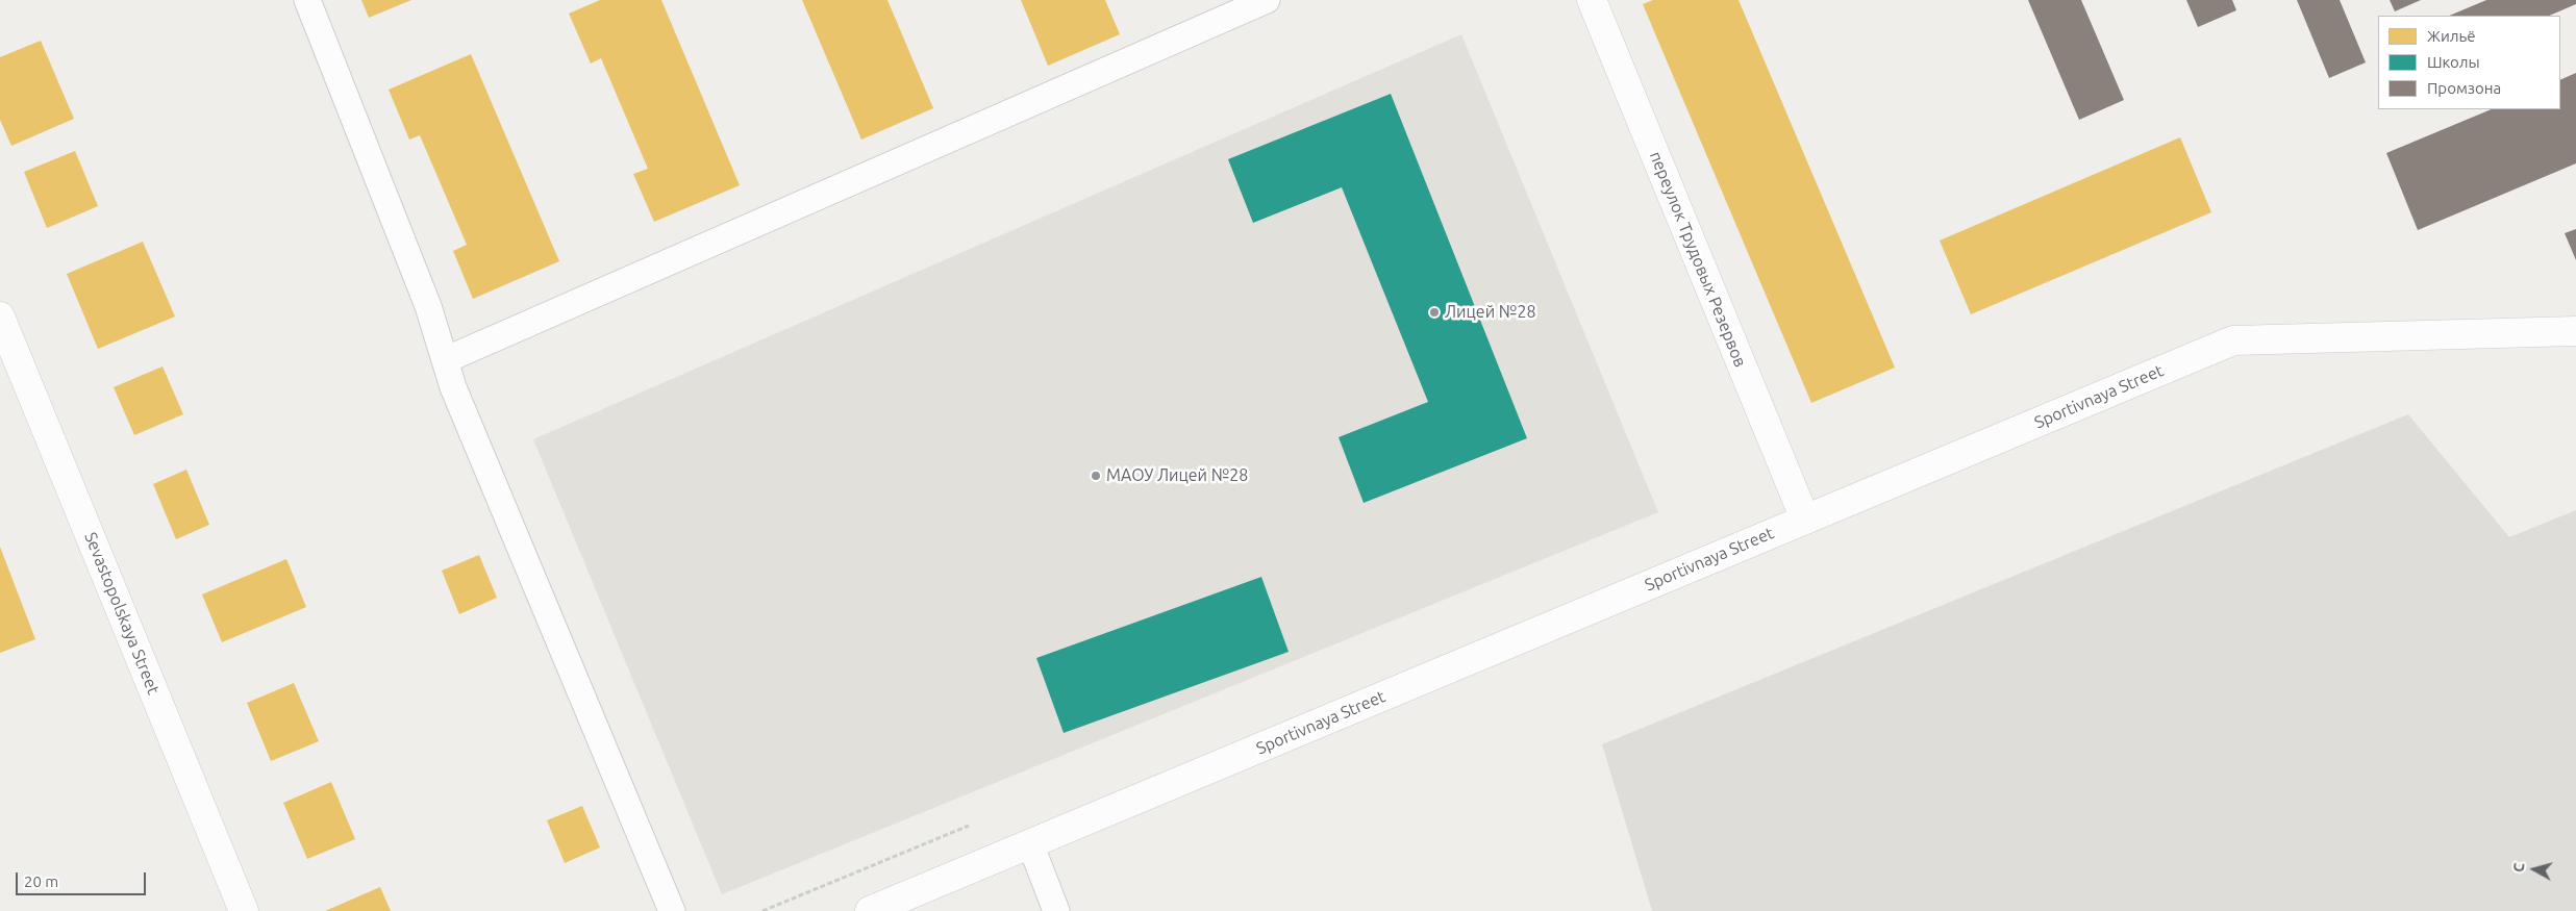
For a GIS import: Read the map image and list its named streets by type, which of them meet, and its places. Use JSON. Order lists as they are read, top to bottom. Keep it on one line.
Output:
{"streets":{"street":["переулок Трудовых Резервов","Sportivnaya Street","Sevastopolskaya Street"]},"crossings":[["переулок Трудовых Резервов","Sportivnaya Street"]],"places":["Лицей №28","МАОУ Лицей №28"],"legend":["Жильё","Школы","Промзона"],"scale_bar":"20 m","north":"left"}
